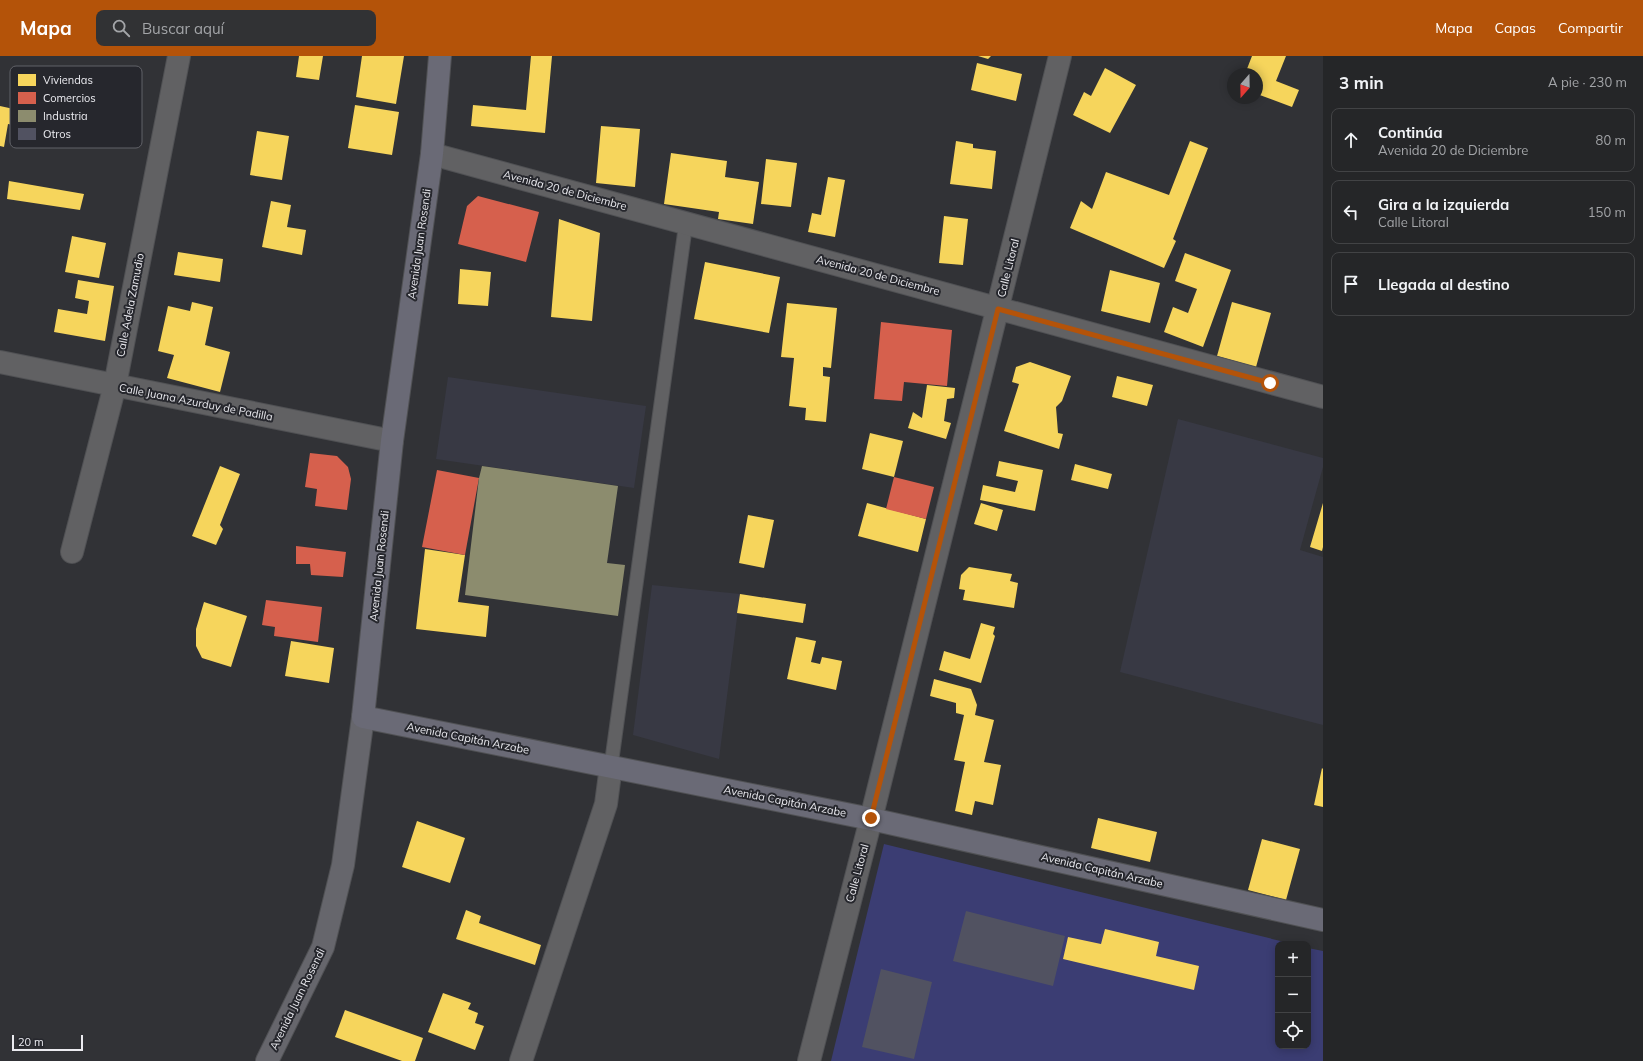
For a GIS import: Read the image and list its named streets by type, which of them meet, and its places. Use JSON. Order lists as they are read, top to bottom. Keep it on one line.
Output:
{"streets":{"highway":["Avenida Juan Rosendi","Avenida Capitán Arzabe"],"street":["Avenida 20 de Diciembre","Calle Litoral","Calle Adela Zamudio","Calle Juana Azurduy de Padilla"]},"crossings":[["Avenida 20 de Diciembre","Avenida Juan Rosendi"],["Avenida 20 de Diciembre","Calle Litoral"],["Avenida Juan Rosendi","Calle Juana Azurduy de Padilla"],["Avenida Juan Rosendi","Avenida Capitán Arzabe"],["Calle Litoral","Avenida Capitán Arzabe"],["Calle Adela Zamudio","Calle Juana Azurduy de Padilla"]],"legend":["Viviendas","Comercios","Industria","Otros"],"scale_bar":"20 m","north":"bottom","page":{"header":"Mapa","search":"Buscar aquí","nav":["Mapa","Capas","Compartir"],"heading":["3 min","A pie · 230 m"],"list":[["Continúa","Avenida 20 de Diciembre","80 m"],["Gira a la izquierda","Calle Litoral","150 m"],"Llegada al destino"],"map_buttons":["+","−"],"scale":"20 m"}}
